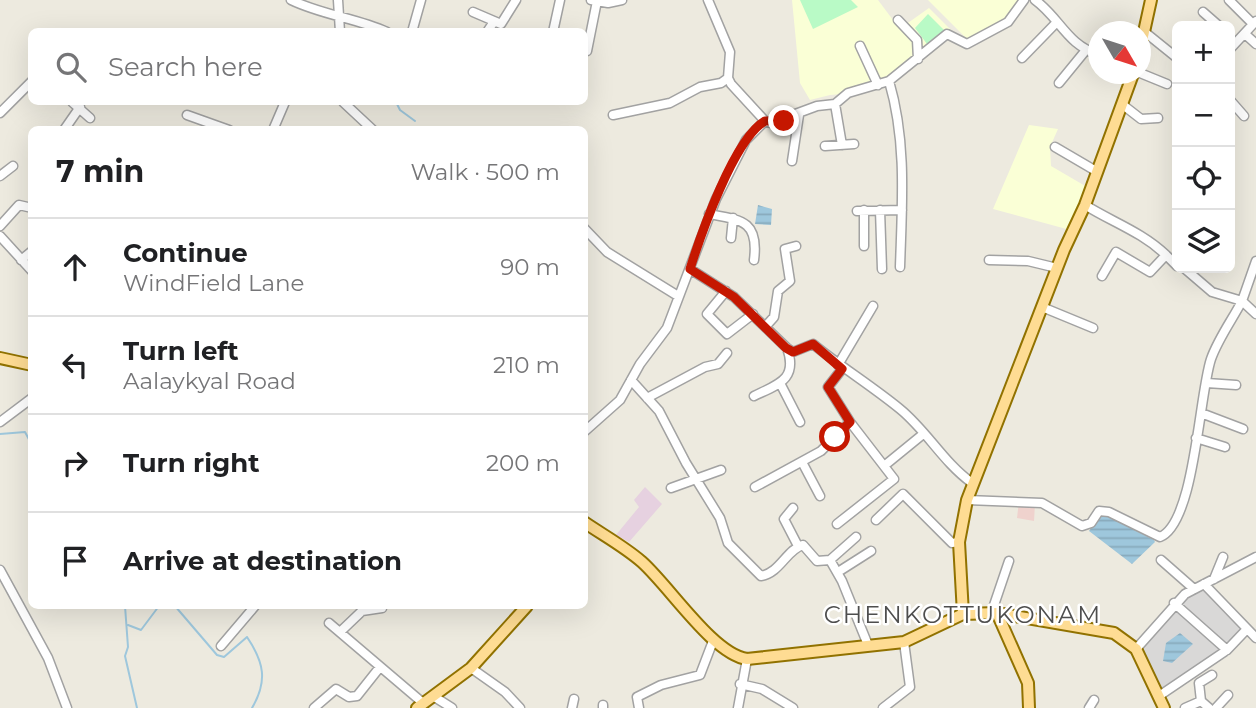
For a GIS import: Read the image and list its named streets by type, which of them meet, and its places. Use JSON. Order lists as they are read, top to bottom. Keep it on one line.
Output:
{"districts":["CHENKOTTUKONAM"],"north":"bottom right","page":{"map_buttons":["+","−"],"search":"Search here","heading":["7 min","Walk · 500 m"],"list":[["Continue","WindField Lane","90 m"],["Turn left","Aalaykyal Road","210 m"],["Turn right","200 m"],"Arrive at destination"]}}
